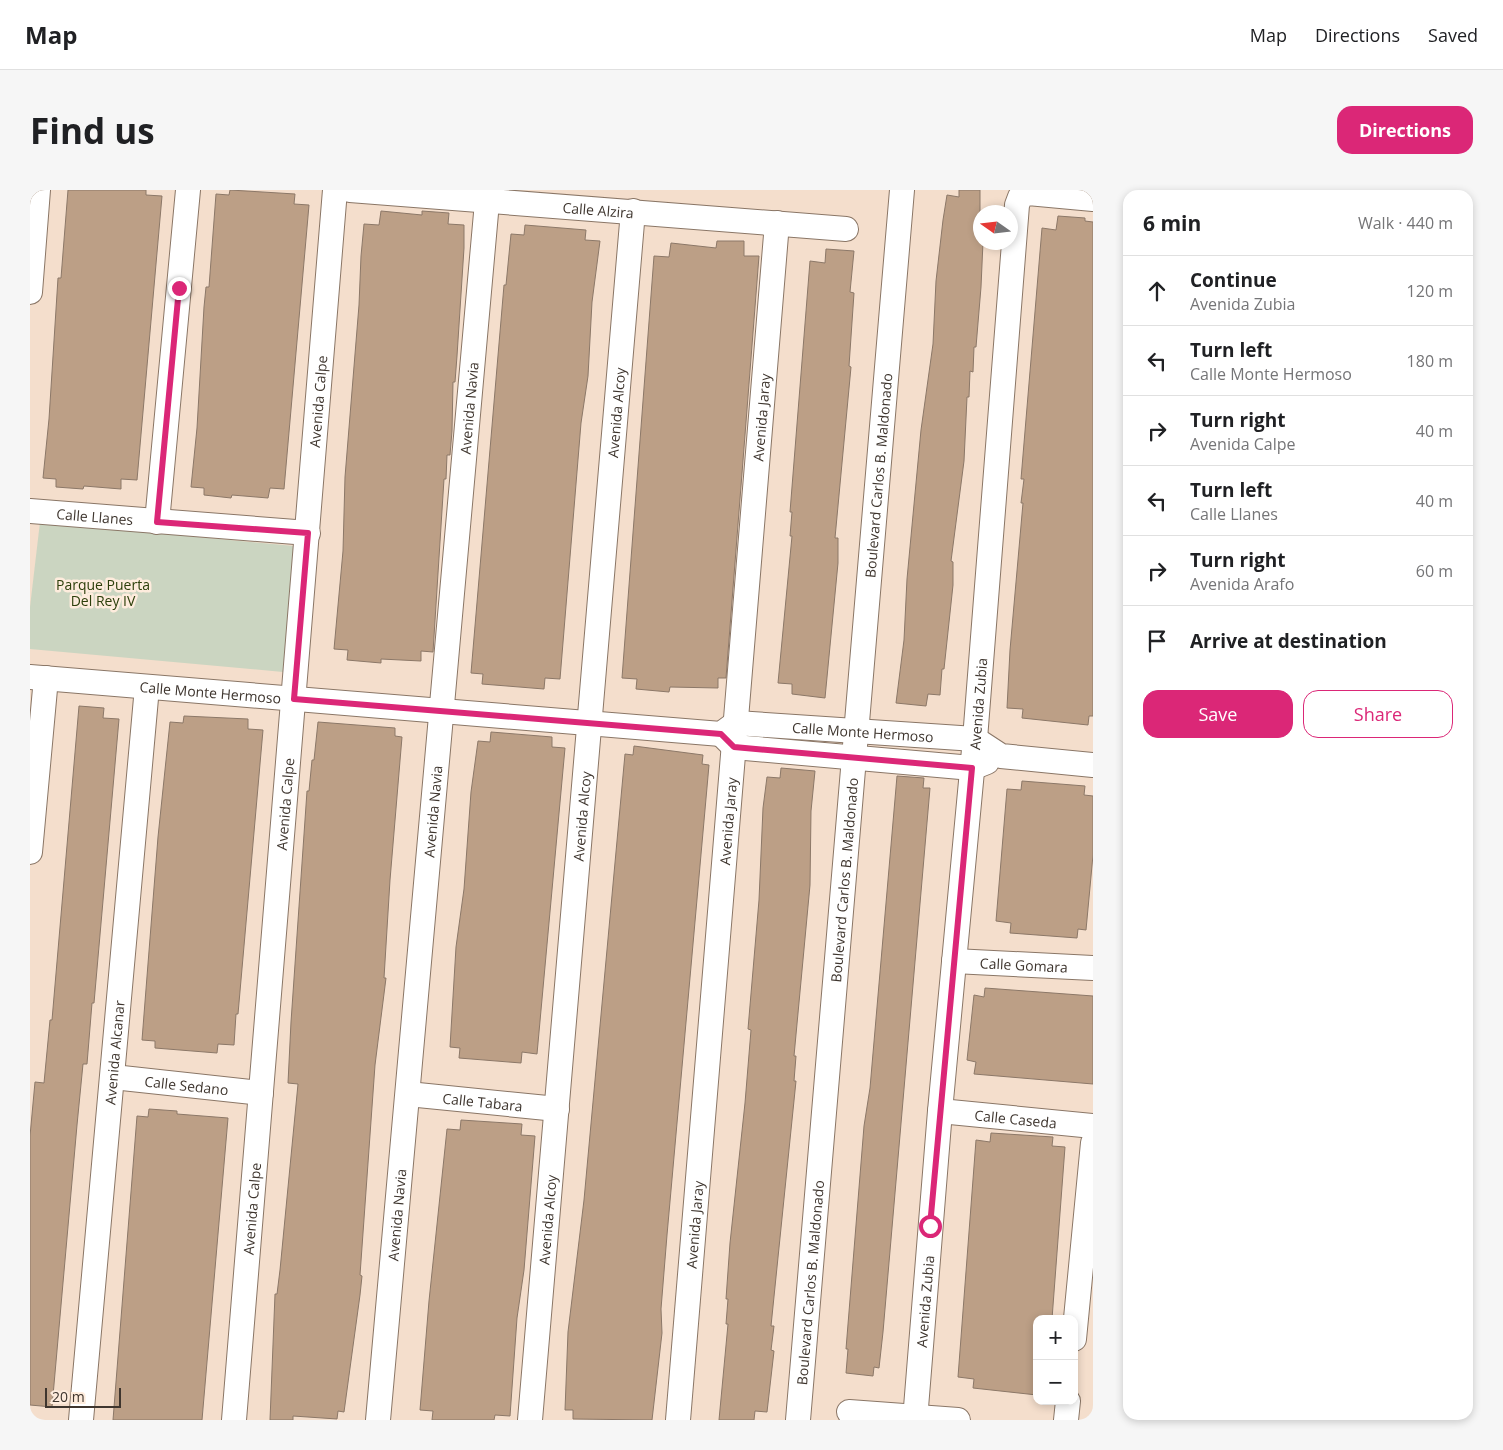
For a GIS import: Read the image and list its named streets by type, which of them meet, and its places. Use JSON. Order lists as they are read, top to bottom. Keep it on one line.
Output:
{"streets":{"street":["Calle Alzira","Avenida Calpe","Avenida Navia","Avenida Alcoy","Avenida Jaray","Boulevard Carlos B. Maldonado","Calle Llanes","Calle Monte Hermoso","Avenida Zubia","Calle Gomara","Avenida Alcanar","Calle Sedano","Calle Tabara","Calle Caseda"]},"crossings":[["Calle Alzira","Avenida Navia"],["Calle Alzira","Avenida Alcoy"],["Calle Alzira","Avenida Jaray"],["Avenida Calpe","Calle Llanes"],["Avenida Calpe","Calle Monte Hermoso"],["Avenida Calpe","Calle Sedano"],["Avenida Navia","Calle Monte Hermoso"],["Avenida Navia","Calle Tabara"],["Avenida Alcoy","Calle Monte Hermoso"],["Avenida Alcoy","Calle Tabara"],["Avenida Jaray","Calle Monte Hermoso"],["Boulevard Carlos B. Maldonado","Calle Monte Hermoso"],["Calle Monte Hermoso","Avenida Zubia"],["Calle Monte Hermoso","Avenida Alcanar"],["Avenida Zubia","Calle Gomara"],["Avenida Zubia","Calle Caseda"],["Avenida Alcanar","Calle Sedano"]],"parks":["Parque Puerta Del Rey IV"],"scale_bar":"20 m","north":"left","page":{"header":"Map","nav":["Map","Directions","Saved"],"buttons":["Directions",["Save","Share"]],"title":"Find us","heading":["6 min","Walk · 440 m"],"list":[["Continue","Avenida Zubia","120 m"],["Turn left","Calle Monte Hermoso","180 m"],["Turn right","Avenida Calpe","40 m"],["Turn left","Calle Llanes","40 m"],["Turn right","Avenida Arafo","60 m"],"Arrive at destination"],"map_buttons":["+","−"],"scale":"20 m"}}
